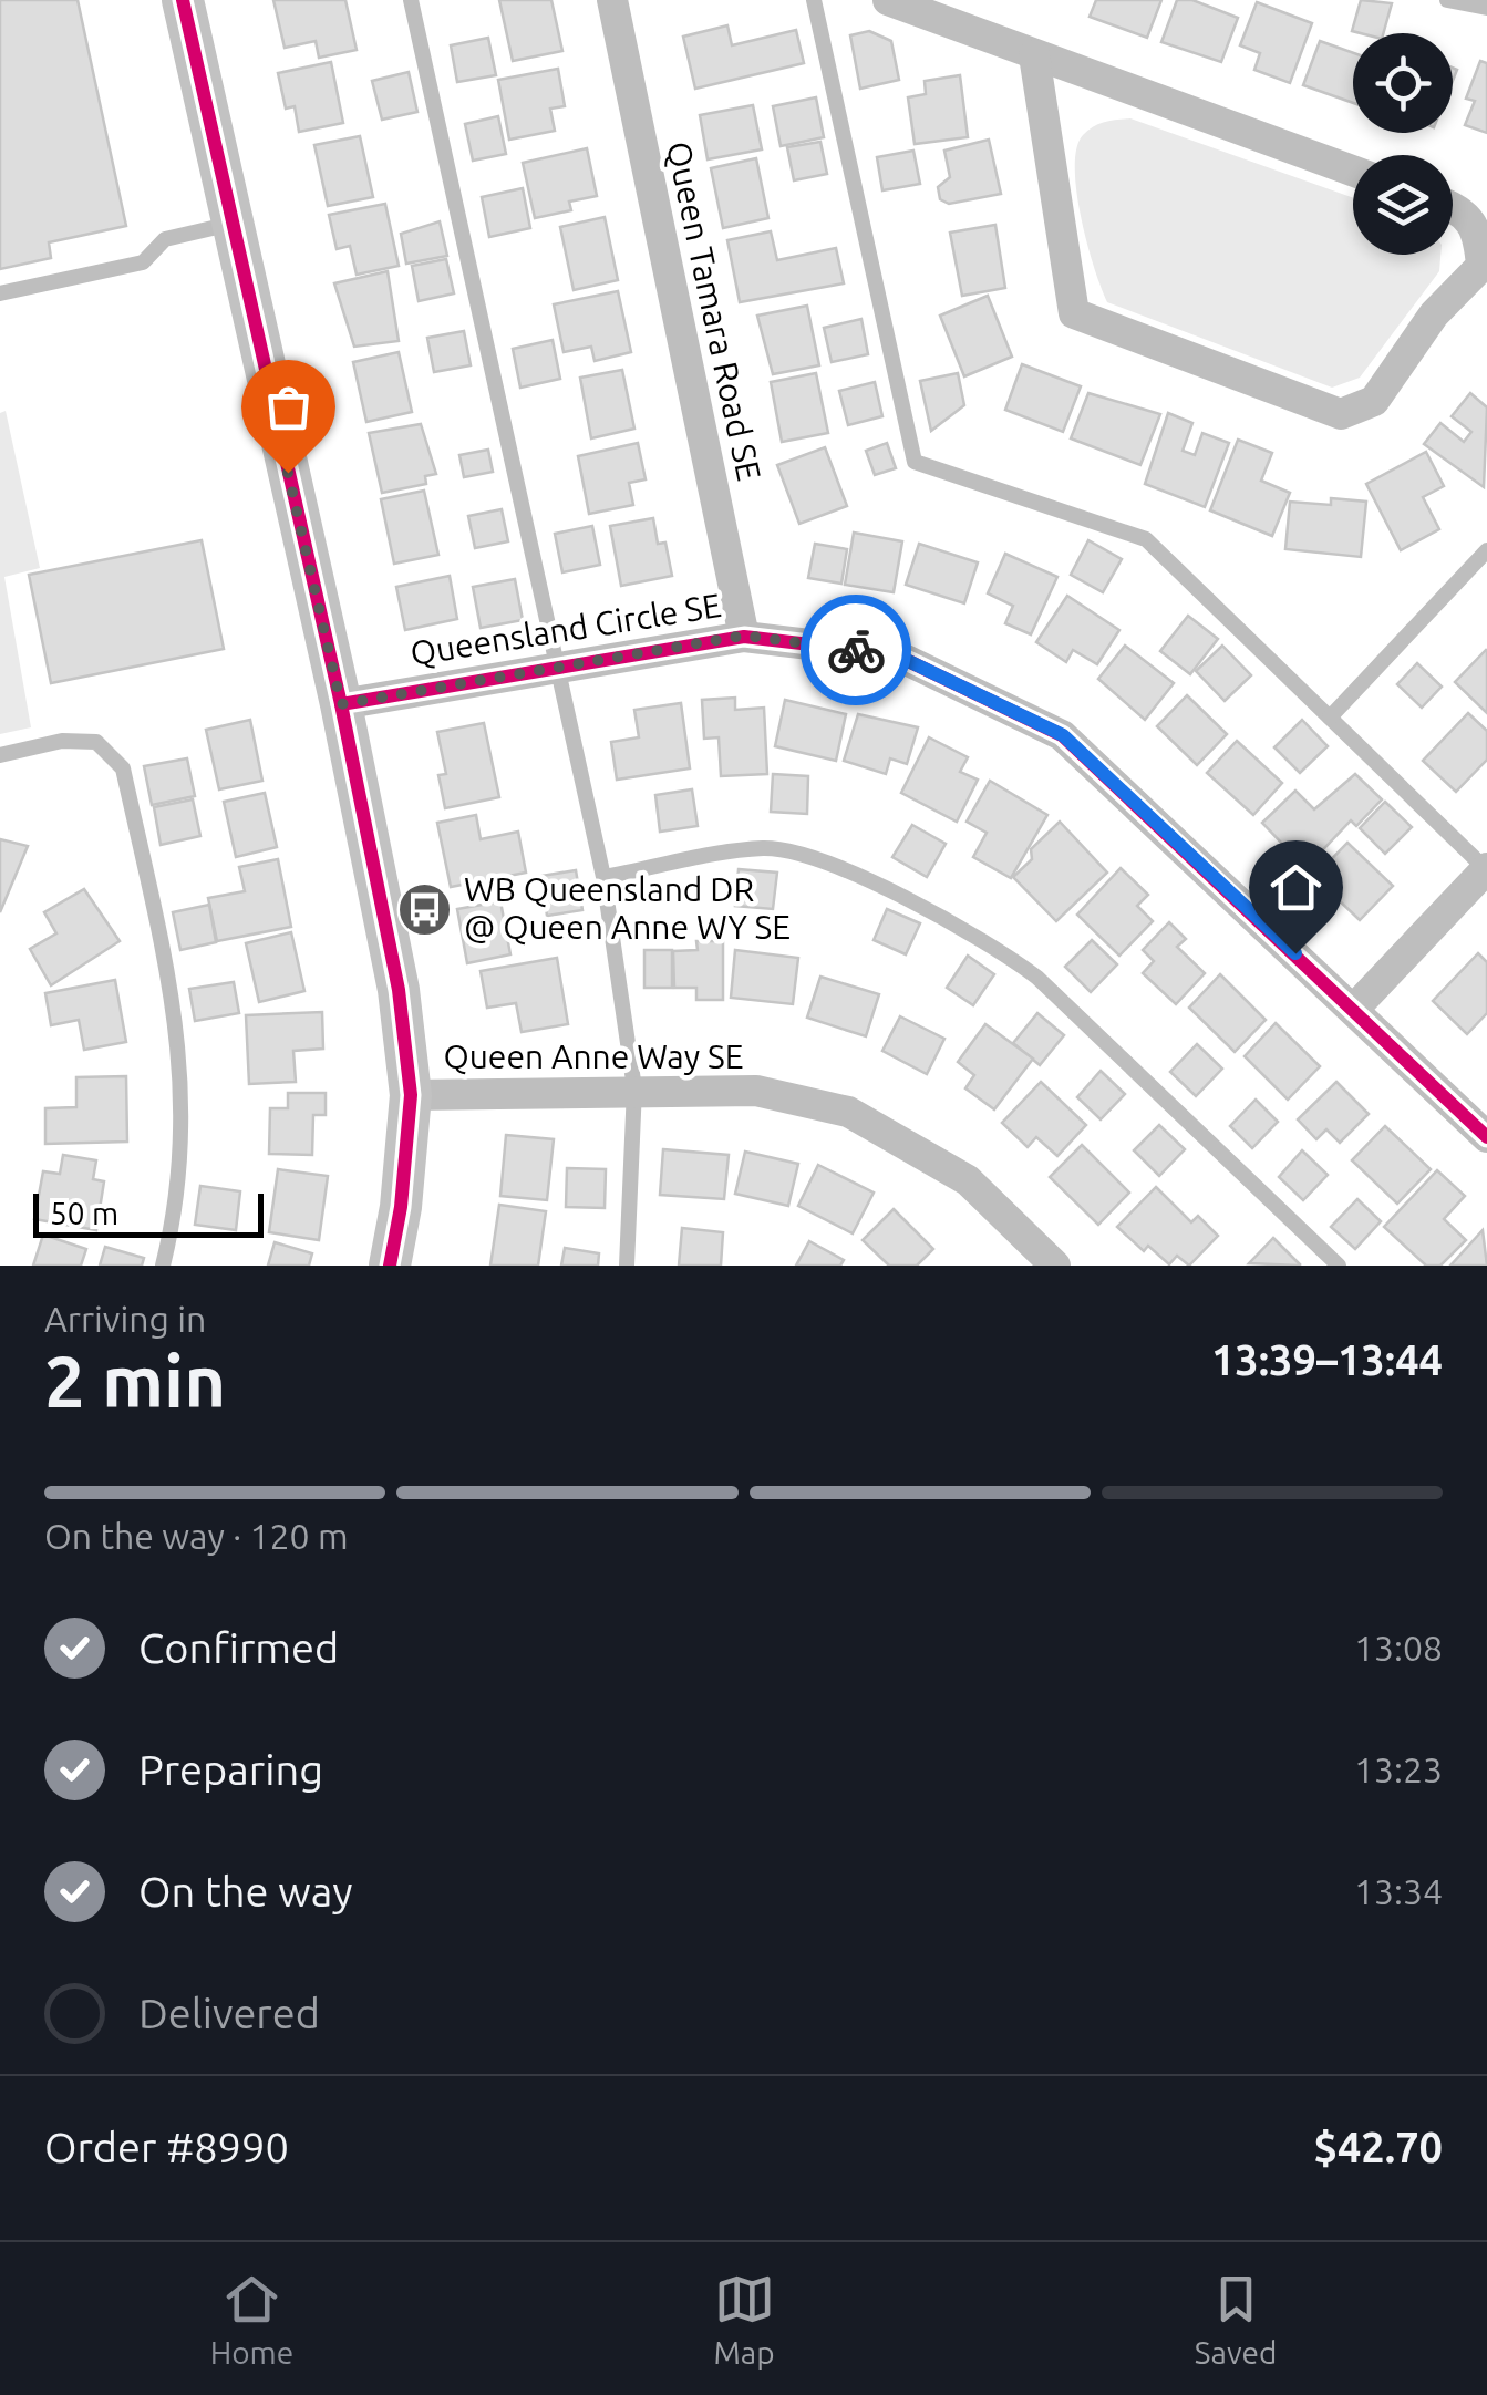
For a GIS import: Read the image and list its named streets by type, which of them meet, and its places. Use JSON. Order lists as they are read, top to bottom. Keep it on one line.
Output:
{"streets":{"street":["Queen Tamara Road SE","Queensland Circle SE","Queen Anne Way SE"]},"crossings":[["Queen Tamara Road SE","Queensland Circle SE"]],"places":{"bus stop":["WB Queensland DR @ Queen Anne WY SE"]},"scale_bar":"50 m","page":{"scale":"50 m","heading":["2 min","Arriving in","13:39–13:44"],"panel":["Order #8990","$42.70"],"bar":"On the way · 120 m","list":[["Confirmed","13:08"],["Preparing","13:23"],["On the way","13:34"],"Delivered"],"tabs":["Home","Map","Saved"]}}
